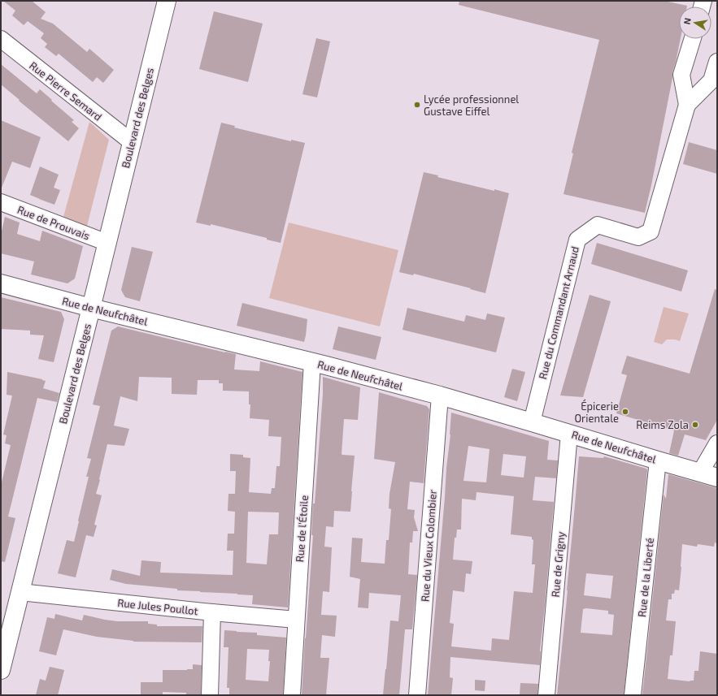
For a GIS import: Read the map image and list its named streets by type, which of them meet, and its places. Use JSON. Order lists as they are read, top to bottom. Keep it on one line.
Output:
{"streets":{"main road":["Boulevard des Belges","Rue de Neufchâtel"],"street":["Rue Pierre Semard","Rue de Prouvais","Rue du Commandant Arnaud","Rue de l'Étoile","Rue du Vieux Colombier","Rue de Grigny","Rue de la Liberté","Rue Jules Poullot"]},"crossings":[["Rue Pierre Semard","Boulevard des Belges"],["Boulevard des Belges","Rue de Prouvais"],["Boulevard des Belges","Rue de Neufchâtel"],["Boulevard des Belges","Rue Jules Poullot"],["Rue de Neufchâtel","Rue du Commandant Arnaud"],["Rue de Neufchâtel","Rue de l'Étoile"],["Rue de Neufchâtel","Rue du Vieux Colombier"],["Rue de Neufchâtel","Rue de Grigny"],["Rue de Neufchâtel","Rue de la Liberté"],["Rue de l'Étoile","Rue Jules Poullot"]],"places":["Lycée professionnel Gustave Eiffel","Épicerie Orientale","Reims Zola"],"north":"left"}
